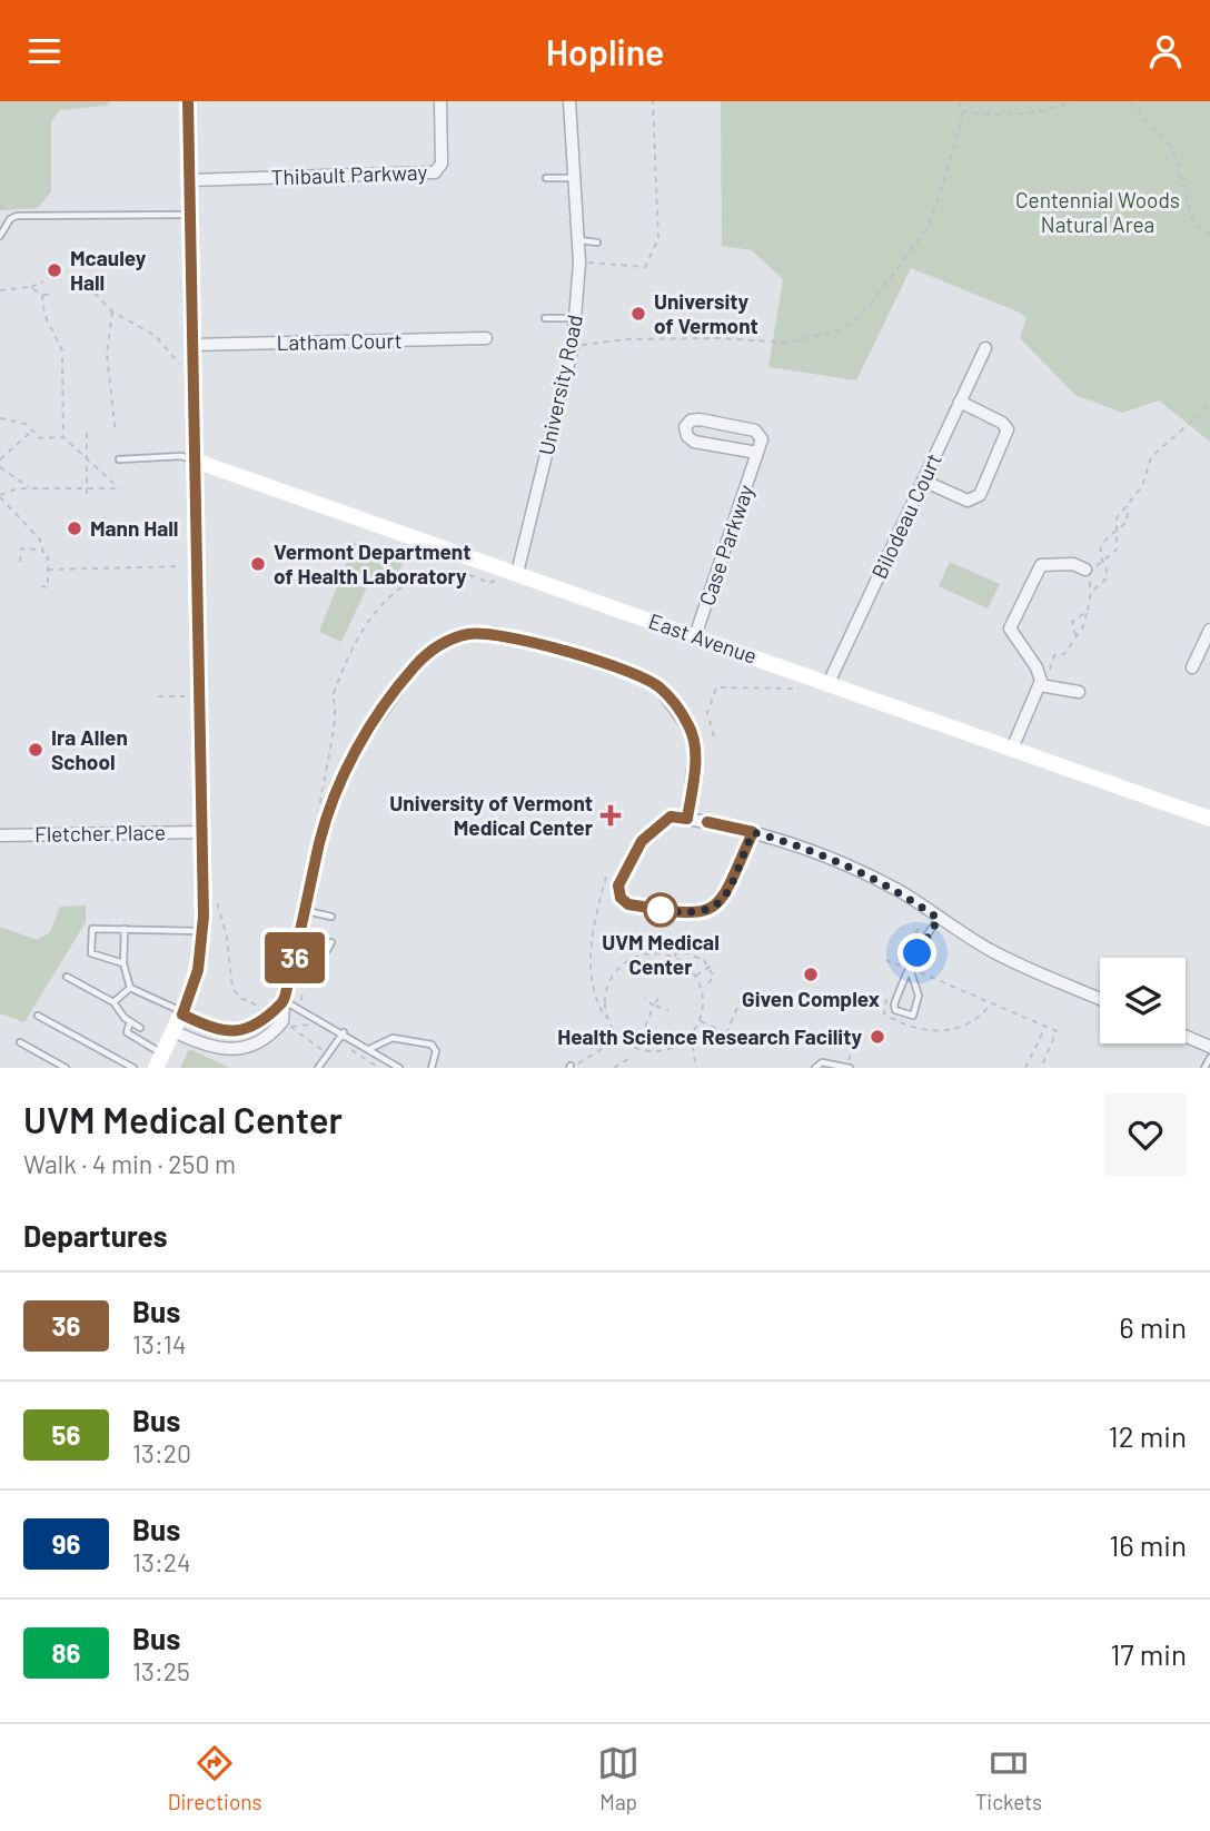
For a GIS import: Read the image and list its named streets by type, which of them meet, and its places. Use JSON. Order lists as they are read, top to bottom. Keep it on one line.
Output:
{"streets":{"main road":["East Avenue"],"street":["Thibault Parkway","Latham Court","University Road","Bilodeau Court","Case Parkway","Fletcher Place"]},"crossings":[["University Road","East Avenue"],["Bilodeau Court","East Avenue"],["Case Parkway","East Avenue"]],"parks":["Centennial Woods Natural Area"],"places":{"other":["Mcauley Hall","University of Vermont","Mann Hall","Vermont Department of Health Laboratory","Ira Allen School","UVM Medical Center","Given Complex","Health Science Research Facility"],"health":["University of Vermont Medical Center"]},"lines":["bus line 36"],"page":{"header":"Hopline","on_map":"36","heading":[["UVM Medical Center","Walk · 4 min · 250 m"],"Departures"],"list":[{"mark":"36","name":"Bus","note":"13:14","value":"6 min"},{"mark":"56","name":"Bus","note":"13:20","value":"12 min"},{"mark":"96","name":"Bus","note":"13:24","value":"16 min"},{"mark":"86","name":"Bus","note":"13:25","value":"17 min"}],"tabs":["Directions","Map","Tickets"]}}
